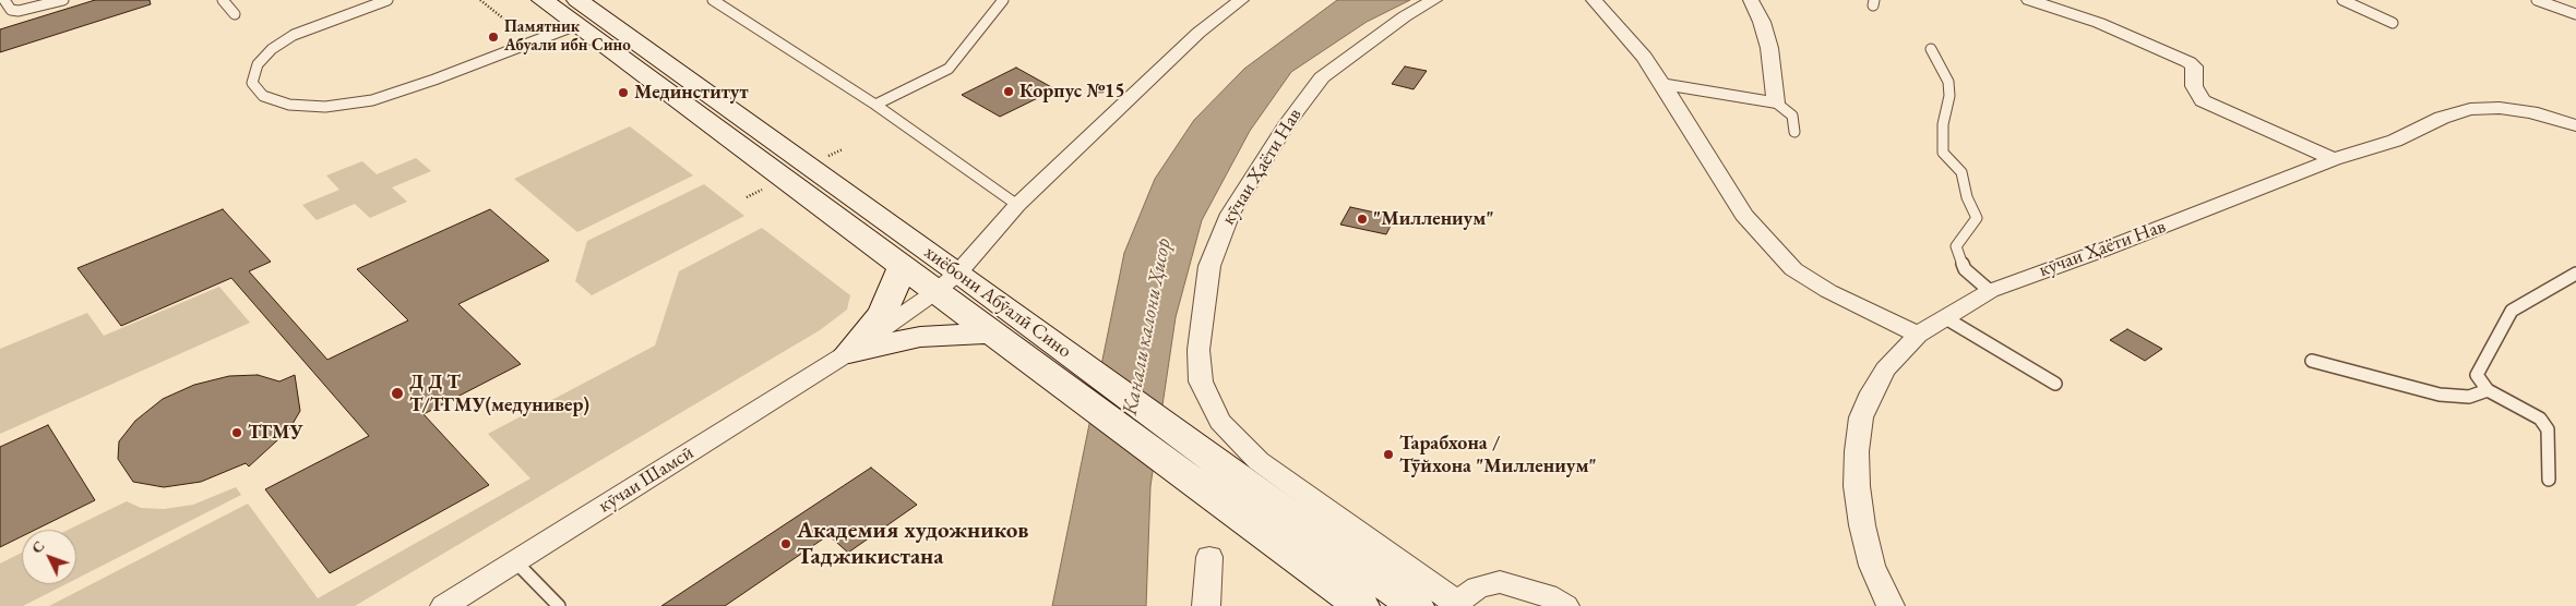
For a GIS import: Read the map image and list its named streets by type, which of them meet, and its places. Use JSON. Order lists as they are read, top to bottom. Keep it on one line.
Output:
{"streets":{"main road":["хиёбони Абӯалӣ Сино"],"street":["кӯчаи Ҳаёти Нав","кӯчаи Шамсӣ"]},"crossings":[["хиёбони Абӯалӣ Сино","кӯчаи Шамсӣ"]],"water":["Канали калони Ҳисор"],"places":["Памятник Абуали ибн Сино","Корпус №15","Мединститут","\"Миллениум\"","Д Д Т Т/ТГМУ(медунивер)","ТГМУ","Тарабхона / Тӯйхона \"Миллениум\"","Академия художников Таджикистана"],"north":"top left"}
